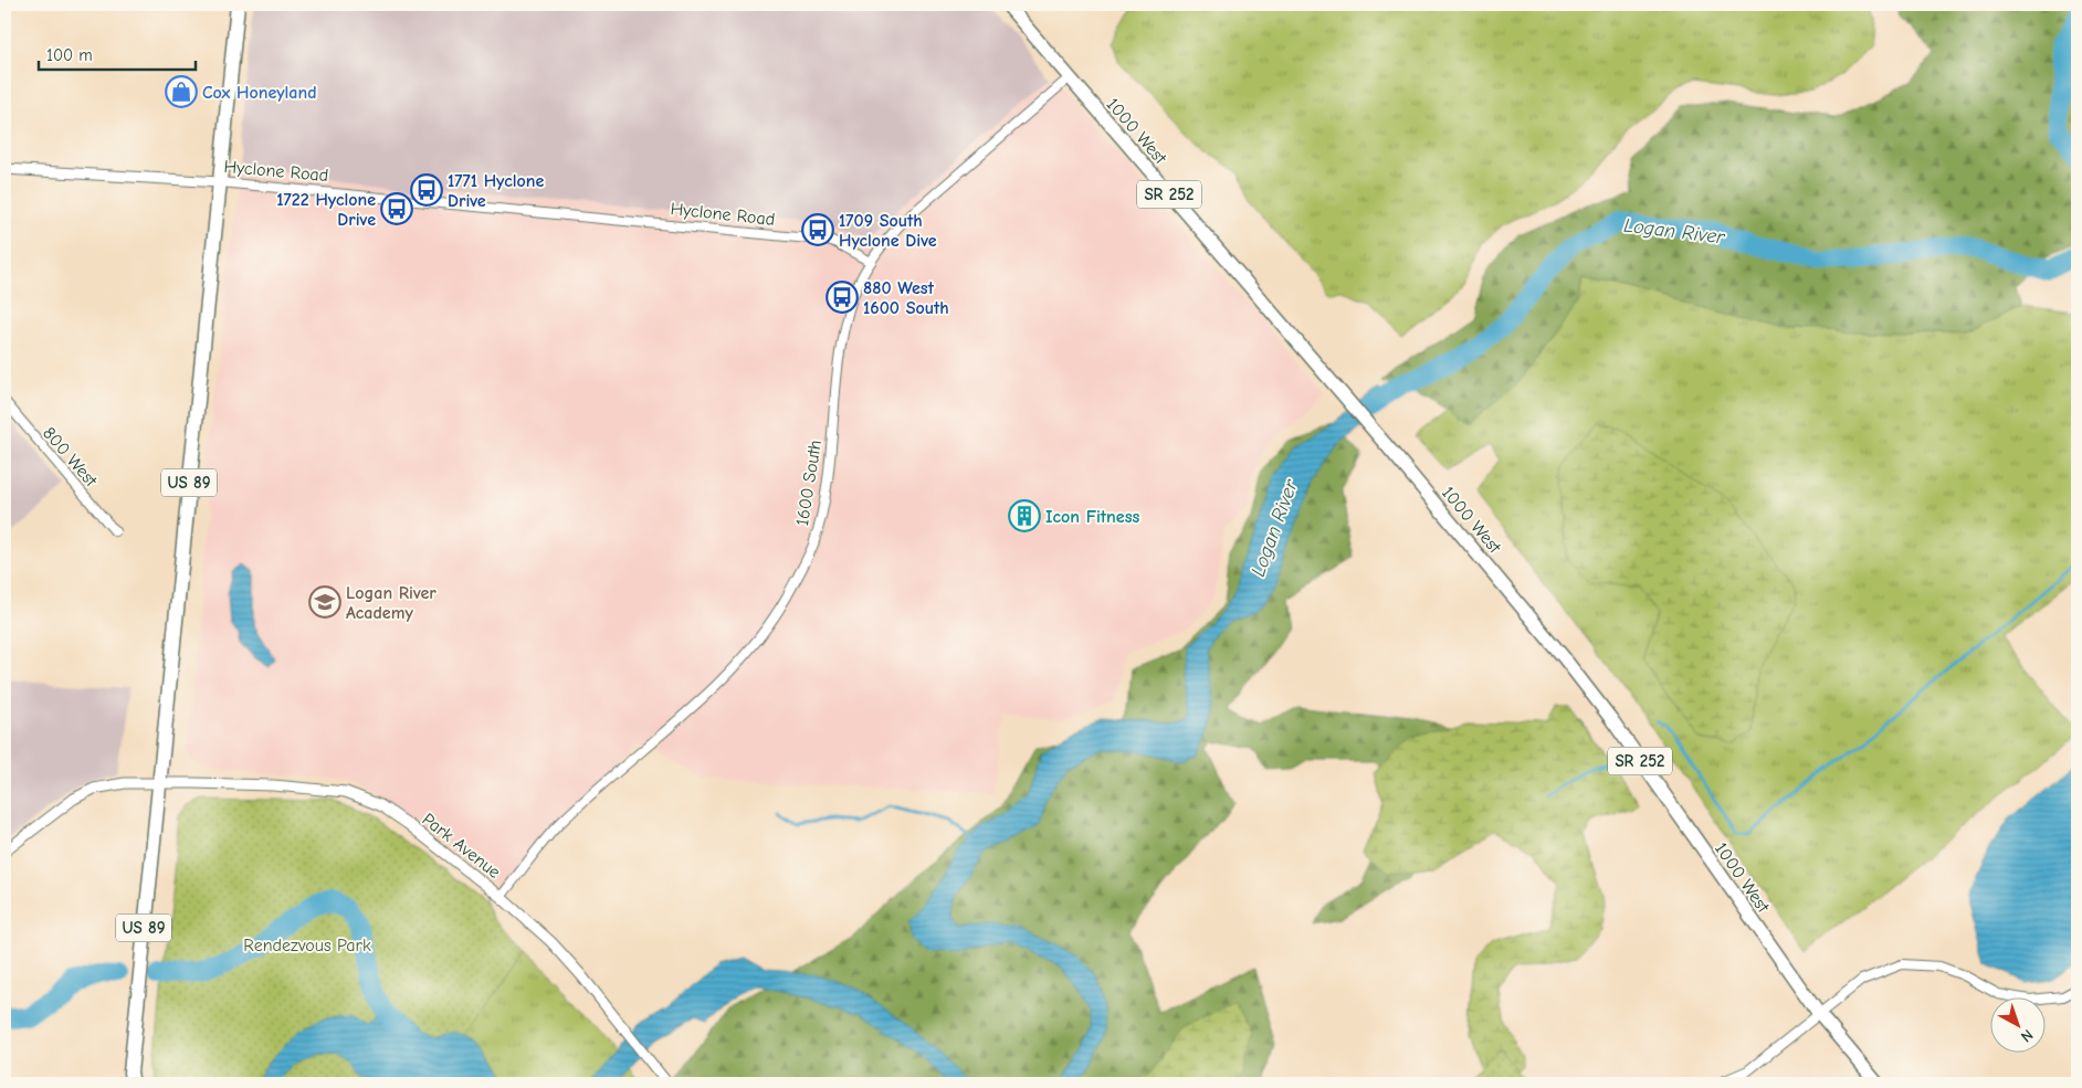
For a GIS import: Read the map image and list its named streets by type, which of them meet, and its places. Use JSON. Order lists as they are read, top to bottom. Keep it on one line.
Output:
{"streets":{"highway":["US 89"],"main road":["1000 West","SR 252"],"street":["Hyclone Road","800 West","1600 South","Park Avenue"]},"crossings":[["1000 West","1600 South"],["Hyclone Road","US 89"],["Hyclone Road","1600 South"],["US 89","Park Avenue"],["1600 South","Park Avenue"]],"water":["Logan River"],"parks":["Rendezvous Park"],"places":{"shop":["Cox Honeyland"],"bus stop":["1771 Hyclone Drive","1722 Hyclone Drive","1709 South Hyclone Dive","880 West 1600 South"],"building":["Icon Fitness"],"school or university":["Logan River Academy"]},"scale_bar":"100 m","north":"bottom right"}
